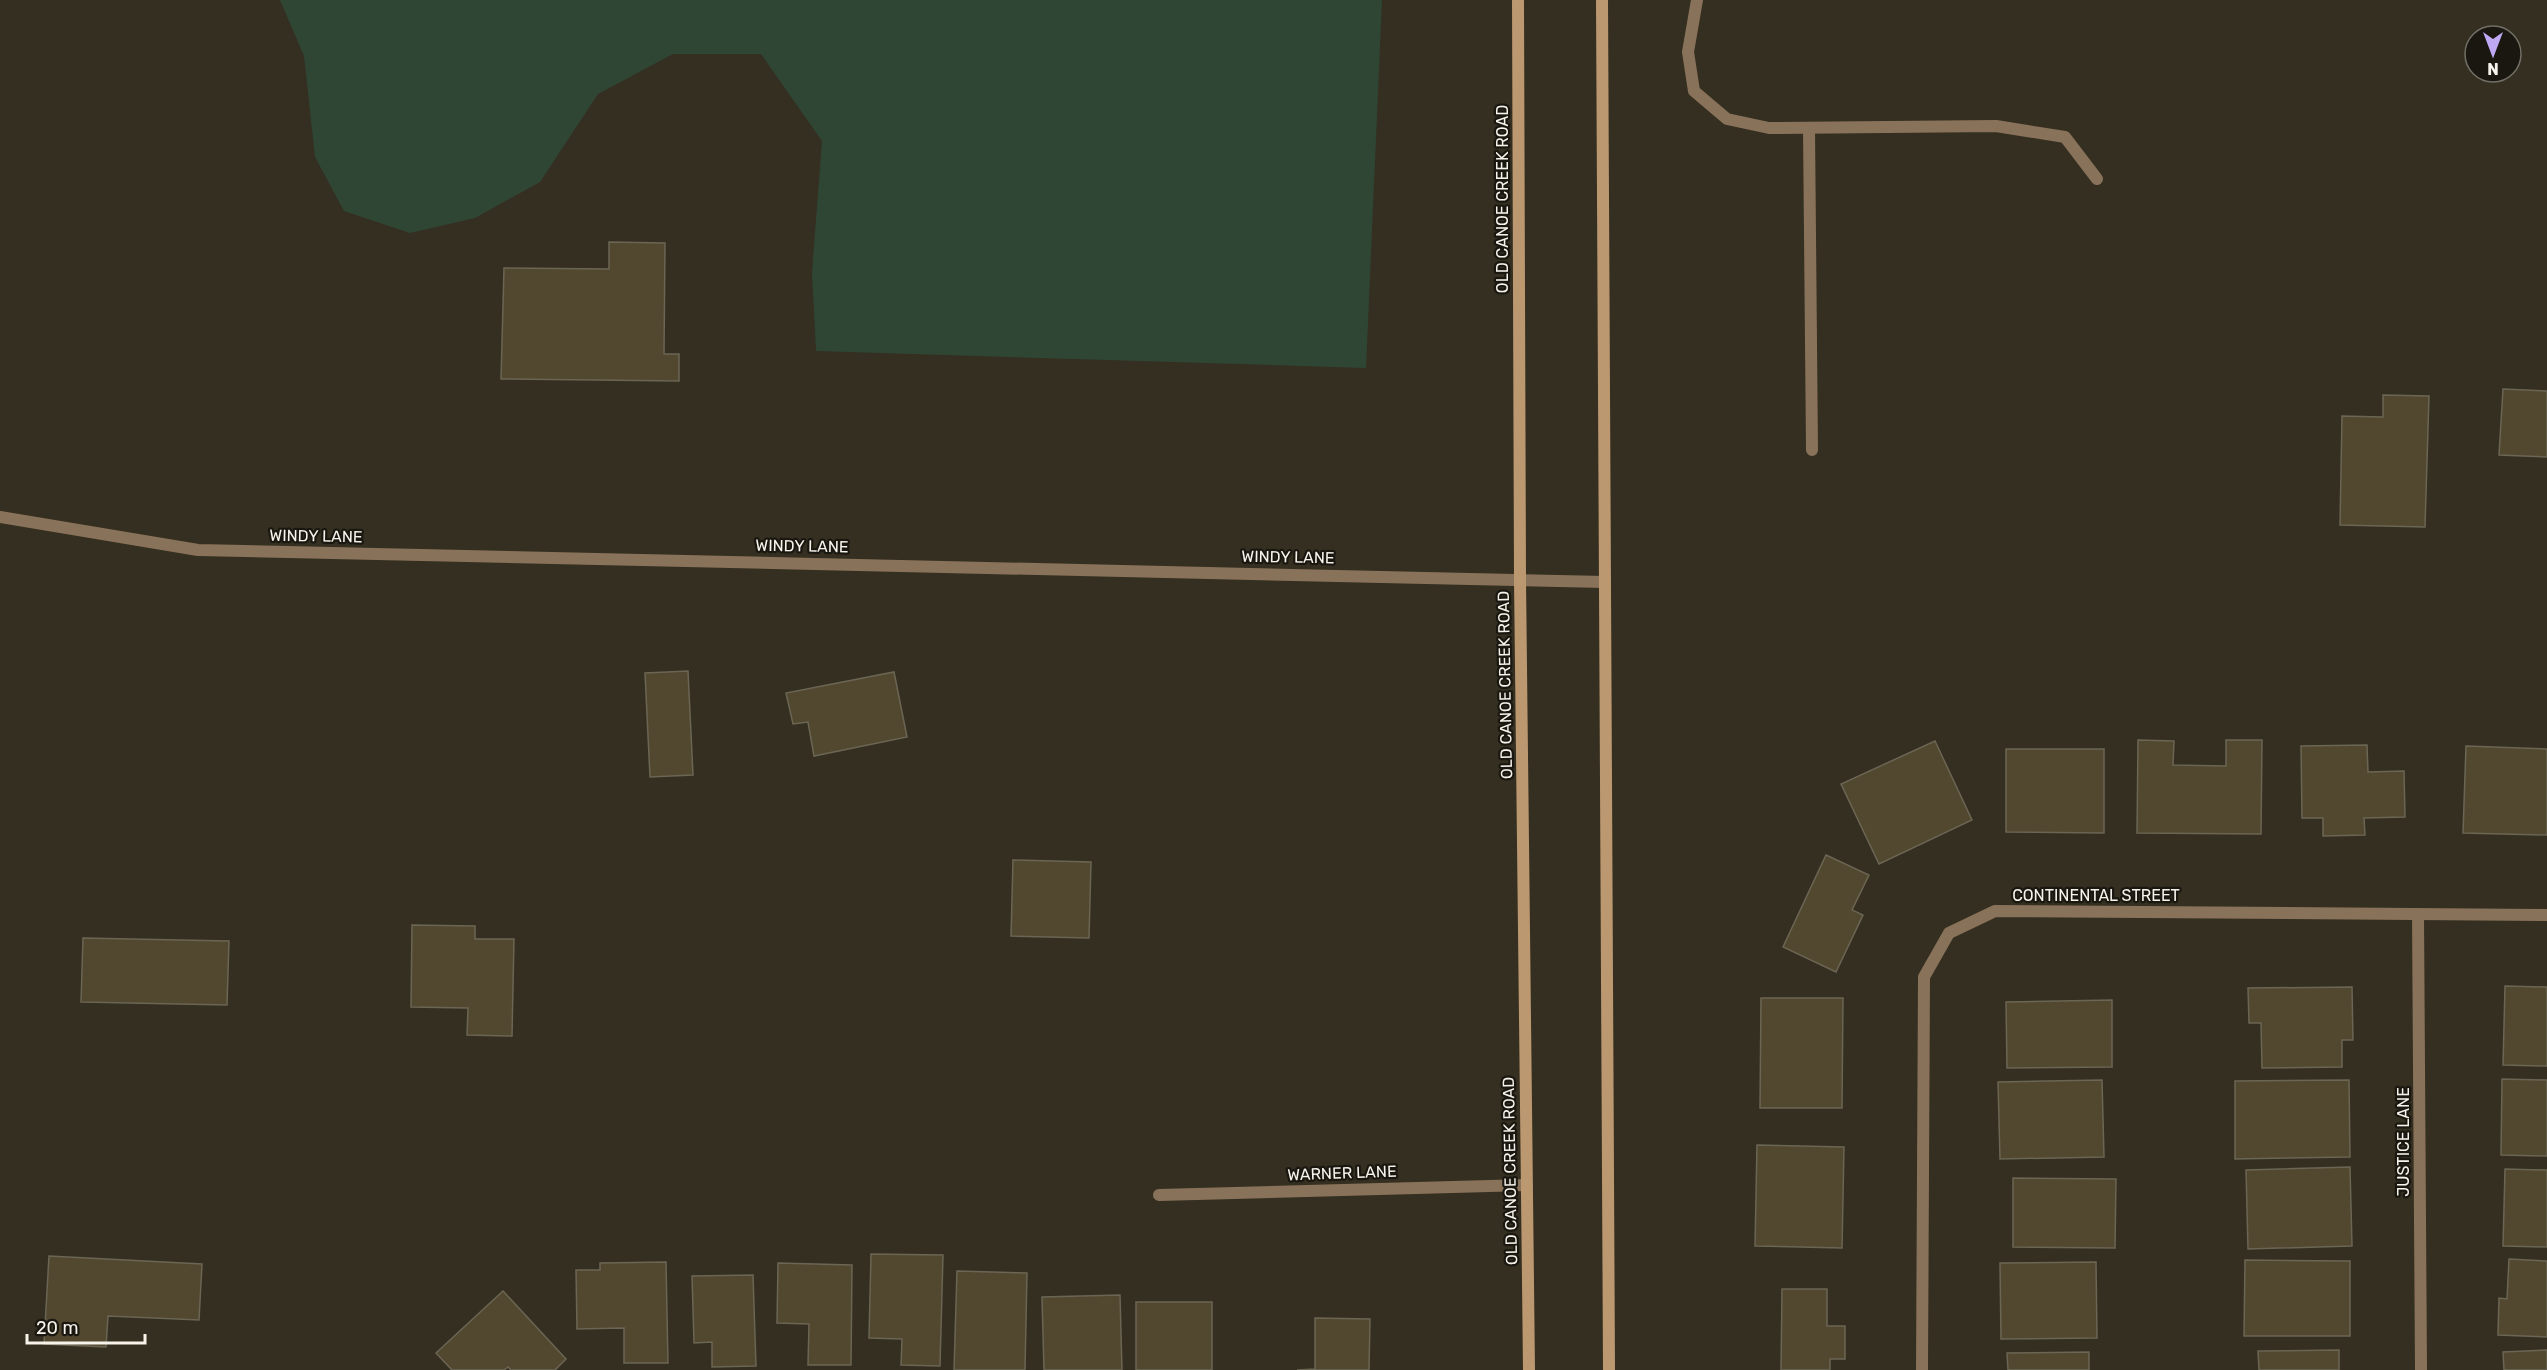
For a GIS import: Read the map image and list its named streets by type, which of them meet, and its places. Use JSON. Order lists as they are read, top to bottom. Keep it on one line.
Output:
{"streets":{"main road":["OLD CANOE CREEK ROAD"],"street":["WINDY LANE","CONTINENTAL STREET","JUSTICE LANE","WARNER LANE"]},"crossings":[["OLD CANOE CREEK ROAD","WINDY LANE"],["OLD CANOE CREEK ROAD","WARNER LANE"],["CONTINENTAL STREET","JUSTICE LANE"]],"scale_bar":"20 m","north":"bottom"}
